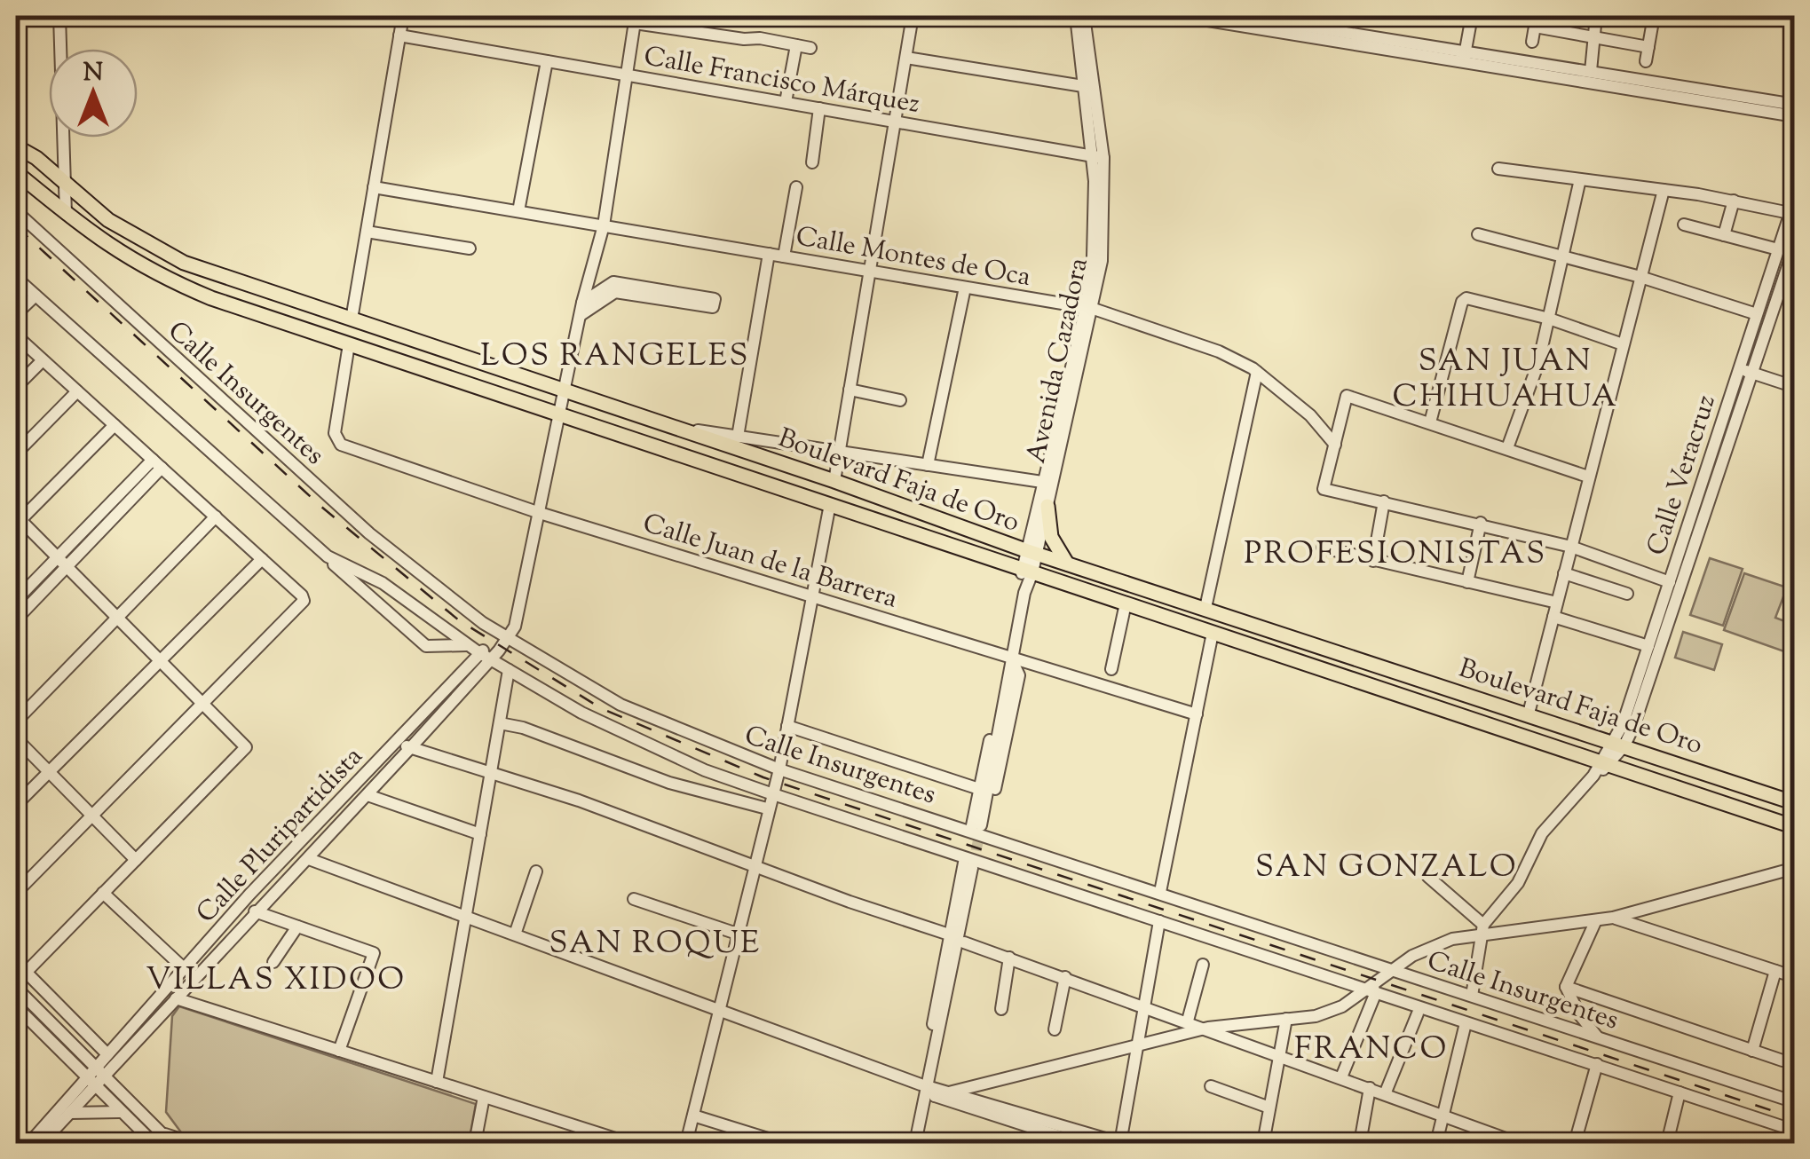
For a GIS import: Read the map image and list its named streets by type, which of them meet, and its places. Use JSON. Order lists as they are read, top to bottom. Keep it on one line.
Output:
{"streets":{"main road":["Boulevard Faja de Oro"],"street":["Calle Francisco Márquez","Calle Montes de Oca","Avenida Cazadora","Calle Insurgentes","Calle Veracruz","Calle Juan de la Barrera","Calle Pluripartidista"]},"crossings":[["Calle Francisco Márquez","Avenida Cazadora"],["Calle Francisco Márquez","Calle Pluripartidista"],["Calle Montes de Oca","Avenida Cazadora"],["Calle Montes de Oca","Calle Pluripartidista"],["Avenida Cazadora","Boulevard Faja de Oro"],["Calle Insurgentes","Calle Pluripartidista"],["Calle Veracruz","Boulevard Faja de Oro"],["Boulevard Faja de Oro","Calle Juan de la Barrera"],["Boulevard Faja de Oro","Calle Pluripartidista"],["Calle Juan de la Barrera","Calle Pluripartidista"]],"districts":["LOS RANGELES","SAN JUAN CHIHUAHUA","PROFESIONISTAS","SAN GONZALO","SAN ROQUE","VILLAS XIDOO","FRANCO"],"north":"top"}
